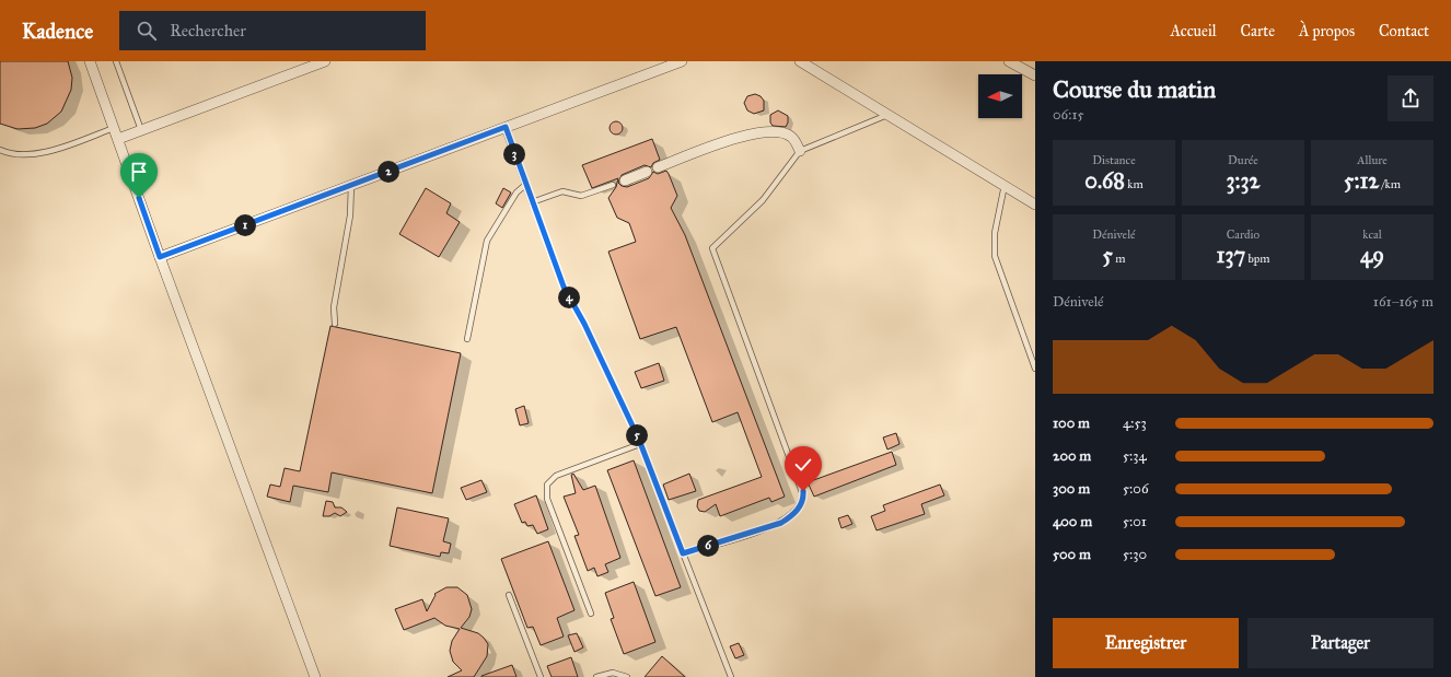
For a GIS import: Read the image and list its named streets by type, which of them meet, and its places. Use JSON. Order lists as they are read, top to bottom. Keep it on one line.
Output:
{"north":"left","page":{"header":"Kadence","search":"Rechercher","nav":["Accueil","Carte","À propos","Contact"],"heading":["Course du matin","06:15"],"stats":[["Distance","0.68 km"],["Durée","3:32"],["Allure","5:12 /km"],["Dénivelé","5 m"],["Cardio","137 bpm"],["kcal","49"]],"pins":["3","2","1","4","5","6"],"chart":["Dénivelé","161–165 m"],"list":[{"name":"100 m","note":"4:53"},{"name":"200 m","note":"5:34"},{"name":"300 m","note":"5:06"},{"name":"400 m","note":"5:01"},{"name":"500 m","note":"5:30"}],"buttons":["Enregistrer","Partager"]}}
